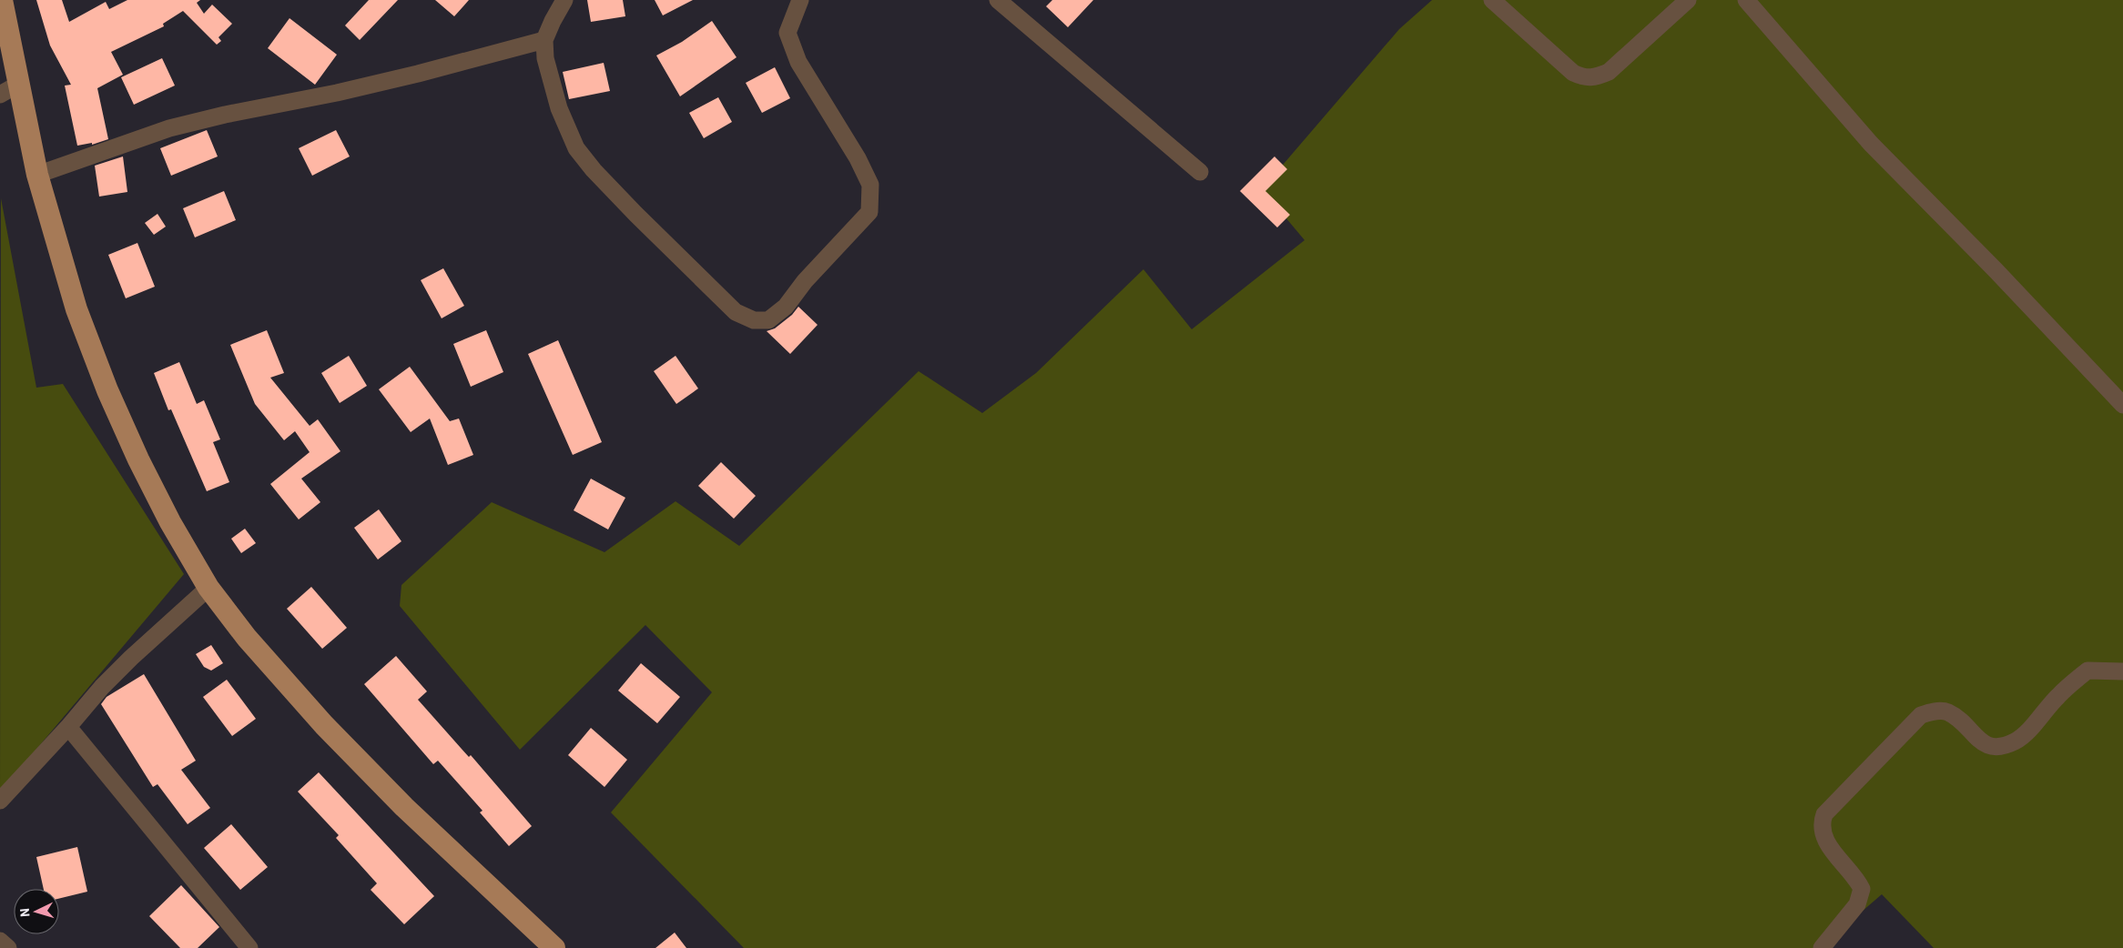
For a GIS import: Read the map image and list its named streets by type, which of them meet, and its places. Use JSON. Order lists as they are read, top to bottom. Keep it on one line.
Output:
{"north":"left"}
